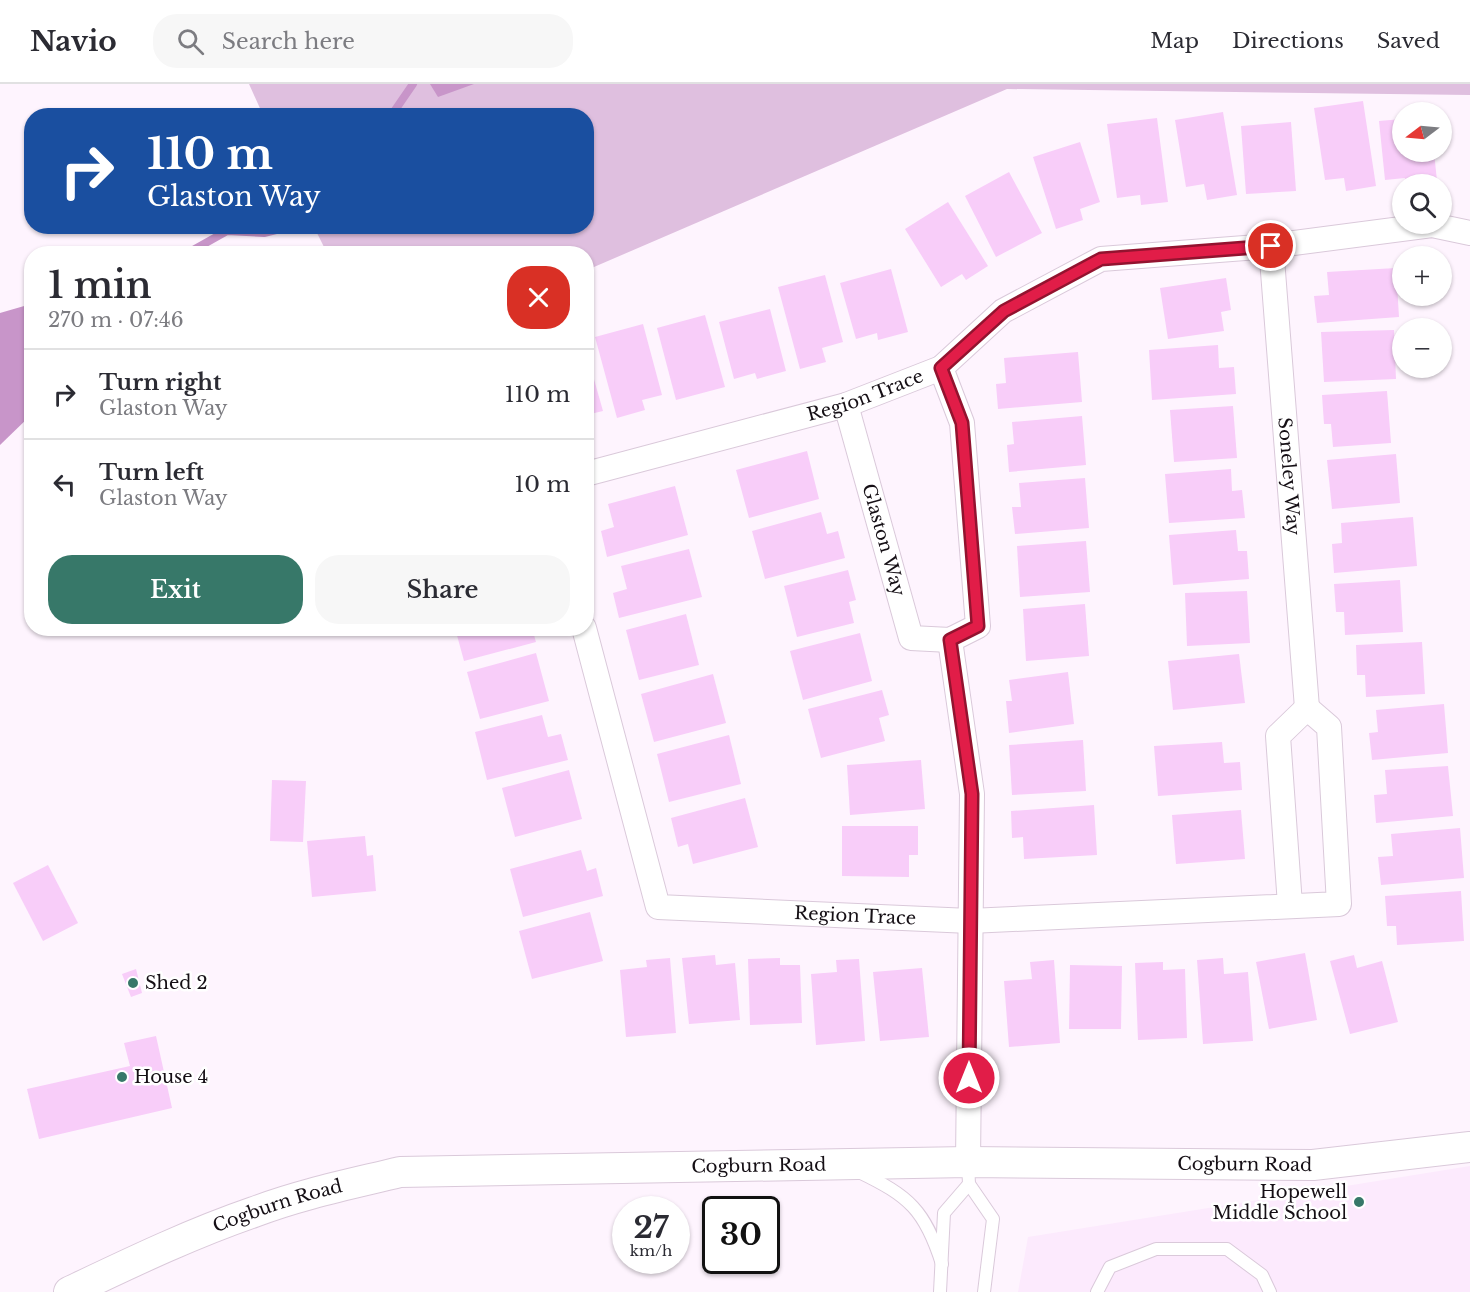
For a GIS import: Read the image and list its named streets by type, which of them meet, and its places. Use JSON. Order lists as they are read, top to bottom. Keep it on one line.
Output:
{"streets":{"street":["Region Trace","Soneley Way","Glaston Way","Cogburn Road"]},"crossings":[["Region Trace","Soneley Way"],["Region Trace","Glaston Way"]],"places":["Shed 2","House 4","Hopewell Middle School"],"north":"left","page":{"header":"Navio","search":"Search here","nav":["Map","Directions","Saved"],"map_buttons":["+","−"],"turn":["110 m","Glaston Way"],"heading":["1 min","270 m · 07:46"],"list":[{"name":"Turn right","note":"Glaston Way","value":"110 m"},{"name":"Turn left","note":"Glaston Way","value":"10 m"}],"buttons":["Exit","Share"],"speed":"27 km/h","limit":"30"}}
